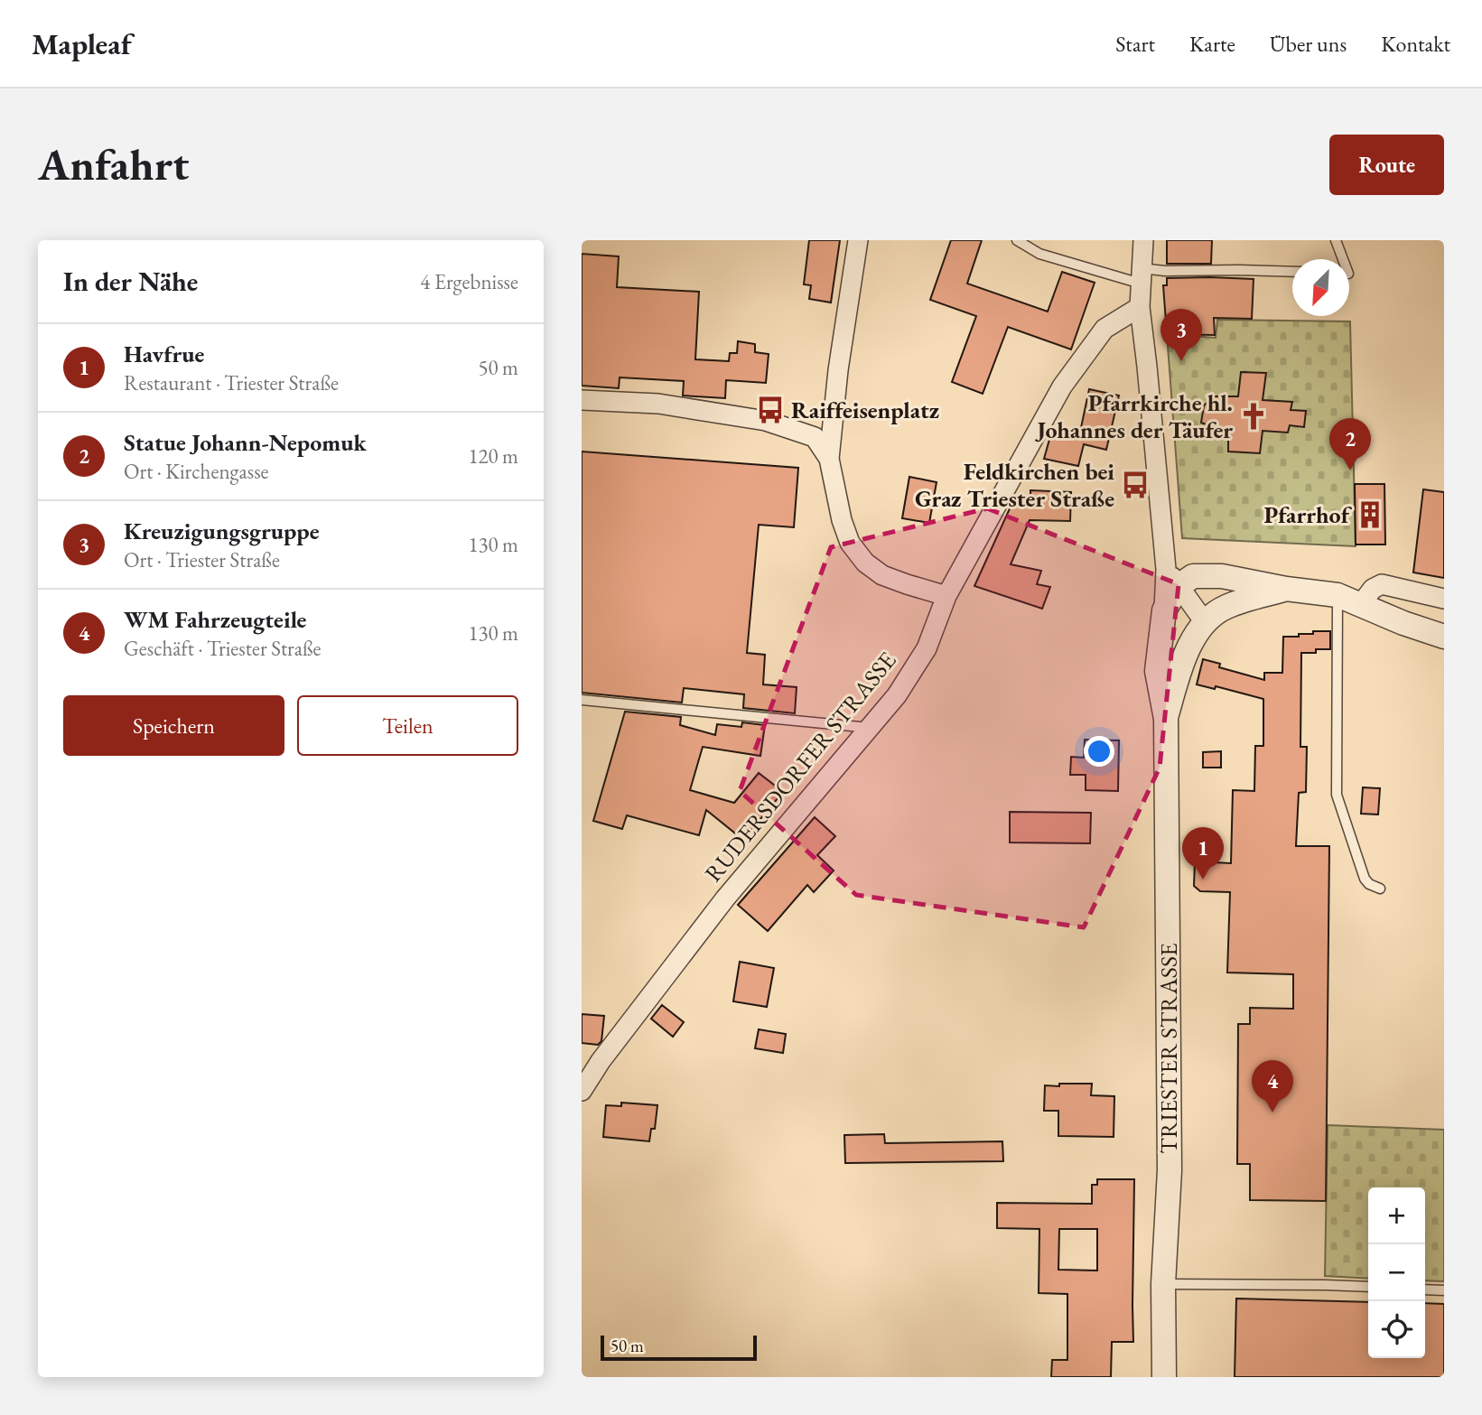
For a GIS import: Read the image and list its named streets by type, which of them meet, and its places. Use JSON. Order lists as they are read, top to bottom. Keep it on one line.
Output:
{"streets":{"street":["RUDERSDORFER STRASSE","TRIESTER STRASSE"]},"places":{"bus stop":["Raiffeisenplatz","Feldkirchen bei Graz Triester Straße"],"church":["Pfarrkirche hl. Johannes der Täufer"],"building":["Pfarrhof"]},"scale_bar":"50 m","north":"bottom left","page":{"header":"Mapleaf","nav":["Start","Karte","Über uns","Kontakt"],"buttons":["Route",["Speichern","Teilen"]],"title":"Anfahrt","heading":["In der Nähe","4 Ergebnisse"],"pins":["3","2","1","4"],"list":[{"mark":"1","name":"Havfrue","note":"Restaurant · Triester Straße","value":"50 m"},{"mark":"2","name":"Statue Johann-Nepomuk","note":"Ort · Kirchengasse","value":"120 m"},{"mark":"3","name":"Kreuzigungsgruppe","note":"Ort · Triester Straße","value":"130 m"},{"mark":"4","name":"WM Fahrzeugteile","note":"Geschäft · Triester Straße","value":"130 m"}],"map_buttons":["+","−"],"scale":"50 m"}}
